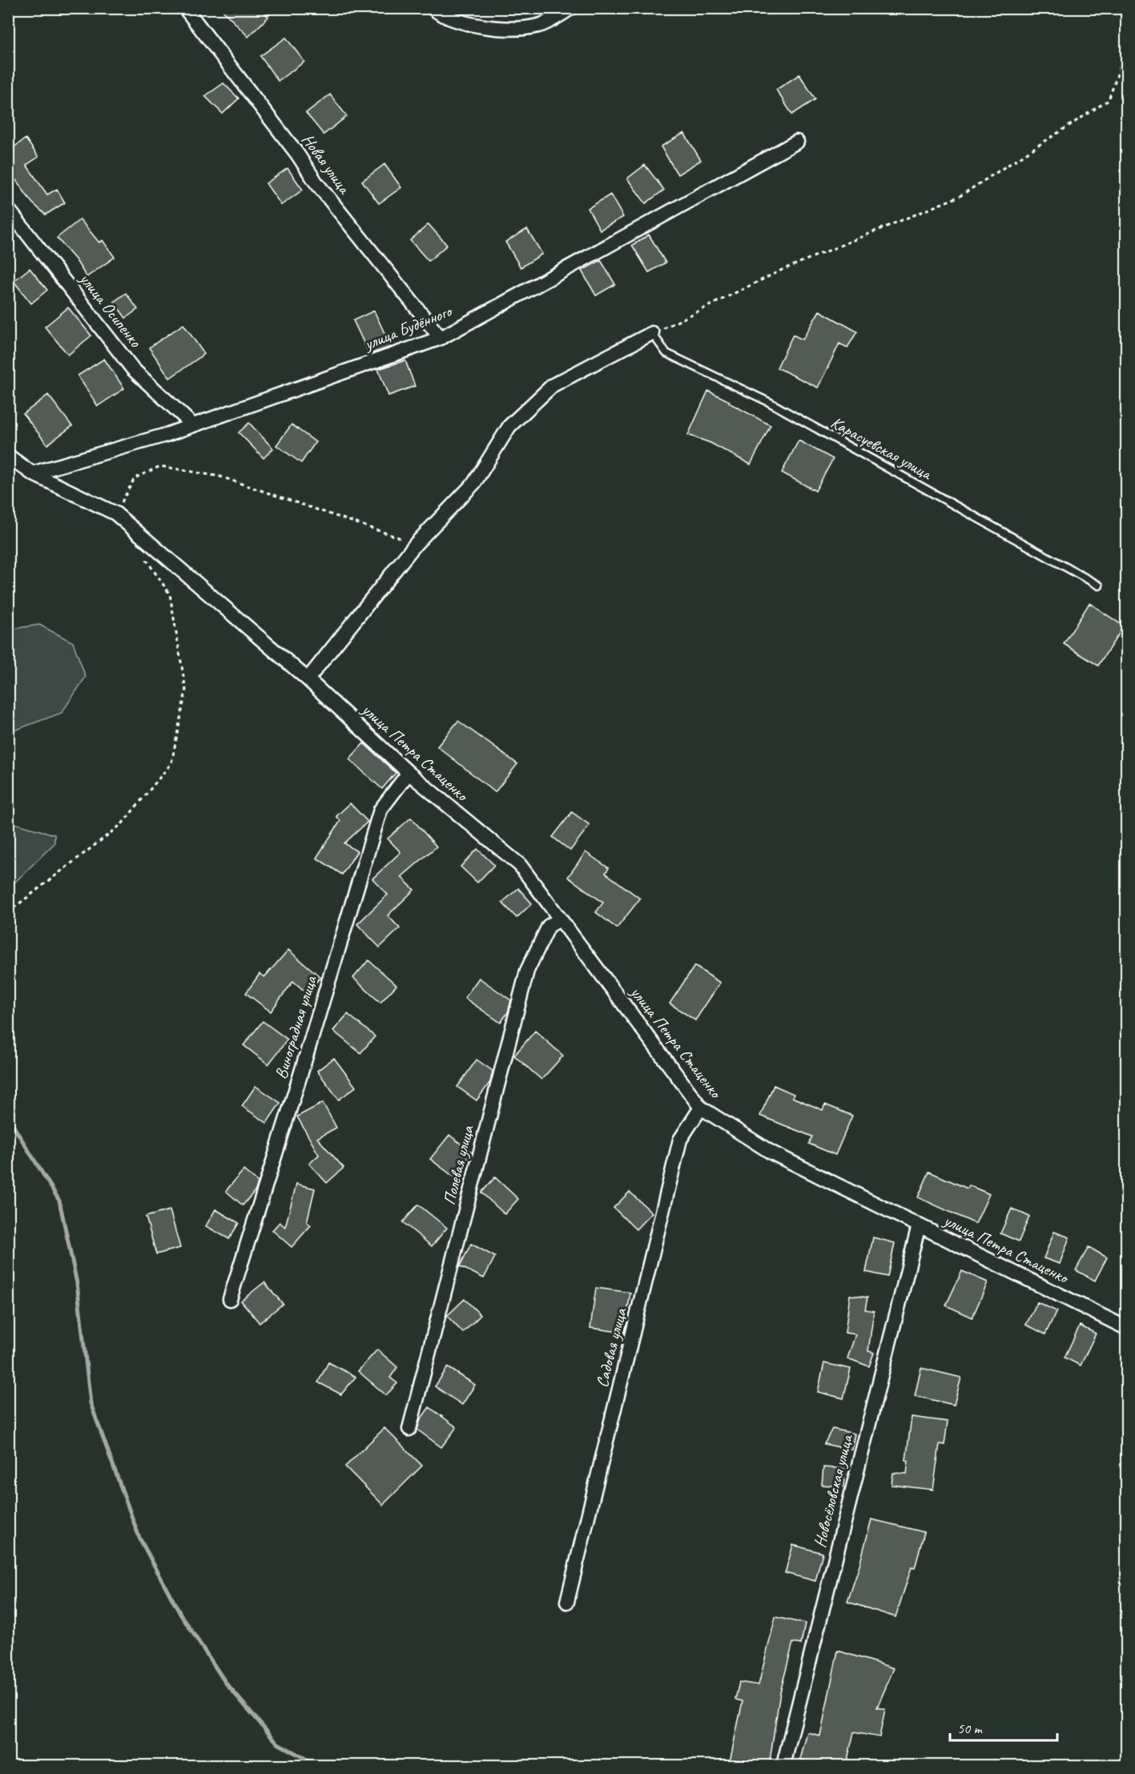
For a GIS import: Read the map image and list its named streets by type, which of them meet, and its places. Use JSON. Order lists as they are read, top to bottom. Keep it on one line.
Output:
{"streets":{"street":["Новая улица","улица Осипенко","улица Будённого","улица Петра Стаценко","Виноградная улица","Полевая улица","Садовая улица","Новосёловская улица"],"lane":["Карасуевская улица"]},"crossings":[["Новая улица","улица Будённого"],["улица Осипенко","улица Будённого"],["улица Будённого","улица Петра Стаценко"],["улица Петра Стаценко","Виноградная улица"],["улица Петра Стаценко","Полевая улица"],["улица Петра Стаценко","Садовая улица"],["улица Петра Стаценко","Новосёловская улица"]],"scale_bar":"50 m"}
